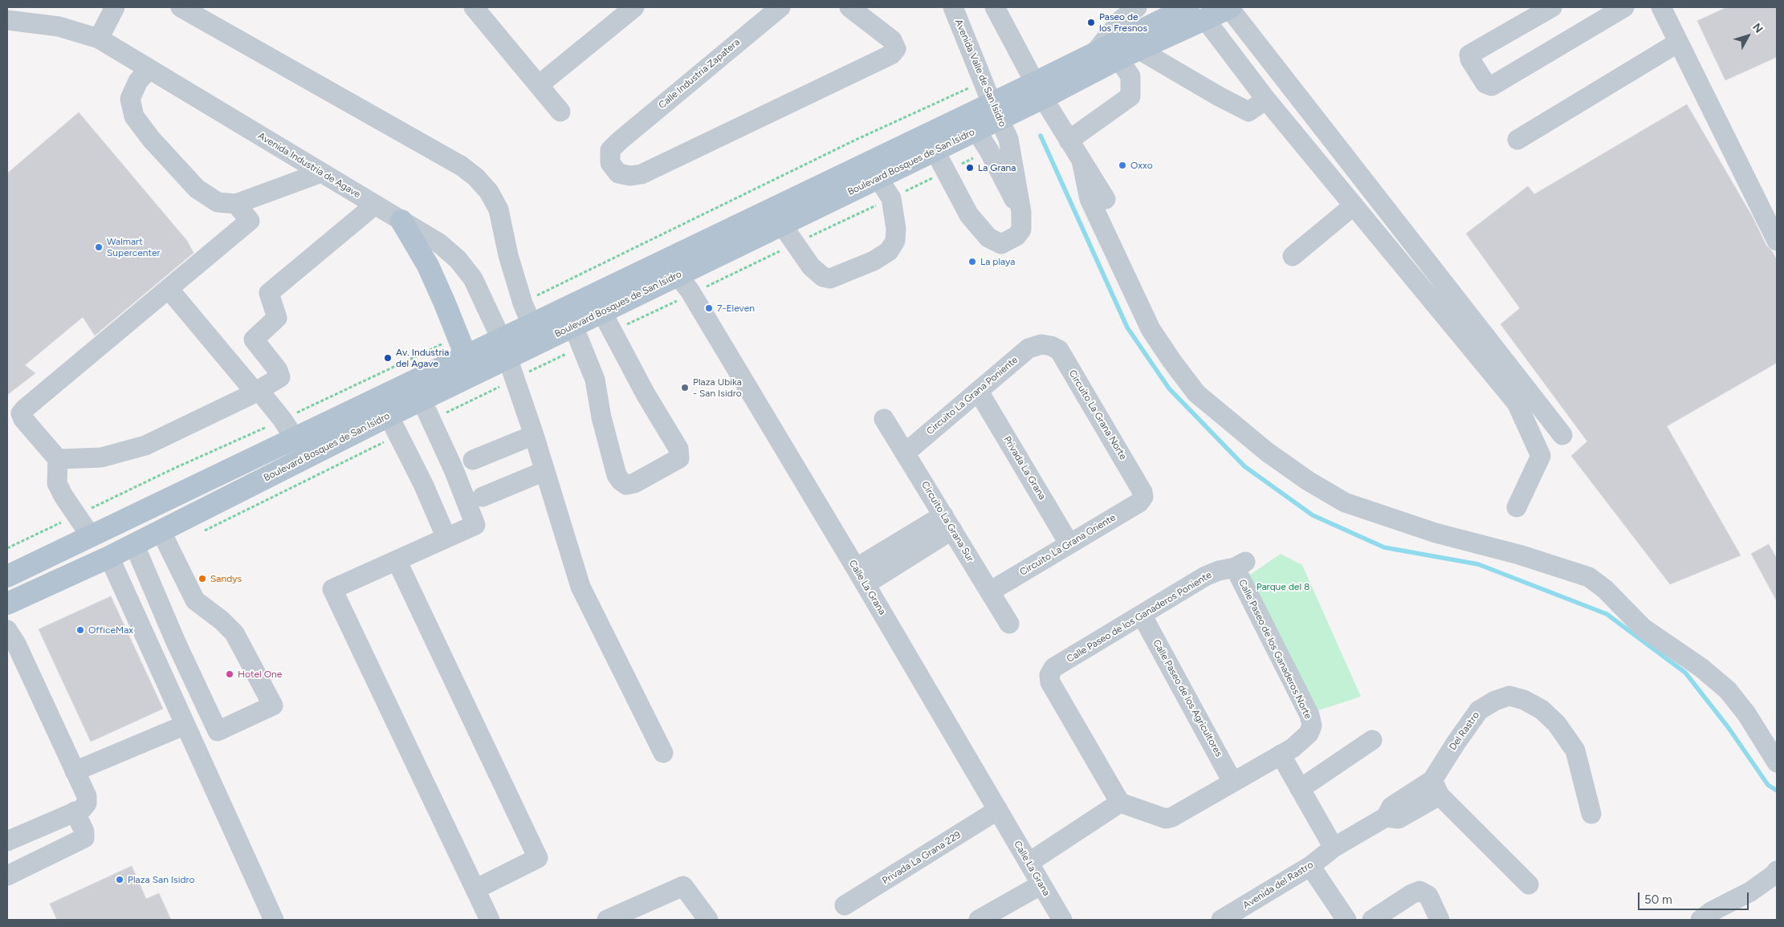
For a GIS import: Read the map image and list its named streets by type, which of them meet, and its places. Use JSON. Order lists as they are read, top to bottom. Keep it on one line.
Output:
{"streets":{"main road":["Boulevard Bosques de San Isidro"],"street":["Avenida Valle de San Isidro","Calle Industria Zapatera","Avenida Industria de Agave","Circuito La Grana Poniente","Circuito La Grana Norte","Privada La Grana","Circuito La Grana Sur","Circuito La Grana Oriente","Calle La Grana","Calle Paseo de los Ganaderos Poniente","Calle Paseo de los Ganaderos Norte","Calle Paseo de los Agricultores","Del Rastro","Privada La Grana 229","Avenida del Rastro"]},"crossings":[["Avenida Valle de San Isidro","Boulevard Bosques de San Isidro"],["Boulevard Bosques de San Isidro","Avenida Industria de Agave"],["Boulevard Bosques de San Isidro","Calle La Grana"],["Circuito La Grana Poniente","Circuito La Grana Norte"],["Circuito La Grana Poniente","Privada La Grana"],["Circuito La Grana Poniente","Circuito La Grana Sur"],["Circuito La Grana Norte","Circuito La Grana Oriente"],["Privada La Grana","Circuito La Grana Oriente"],["Circuito La Grana Sur","Circuito La Grana Oriente"],["Calle La Grana","Privada La Grana 229"],["Calle Paseo de los Ganaderos Poniente","Calle Paseo de los Ganaderos Norte"],["Calle Paseo de los Ganaderos Poniente","Calle Paseo de los Agricultores"],["Del Rastro","Avenida del Rastro"]],"parks":["Parque del 8"],"places":["Paseo de los Fresnos","Oxxo","La Grana","Walmart Supercenter","La playa","7-Eleven","Av. Industria del Agave","Plaza Ubika - San Isidro","Sandys","OfficeMax","Hotel One","Plaza San Isidro"],"scale_bar":"50 m","north":"top right"}
